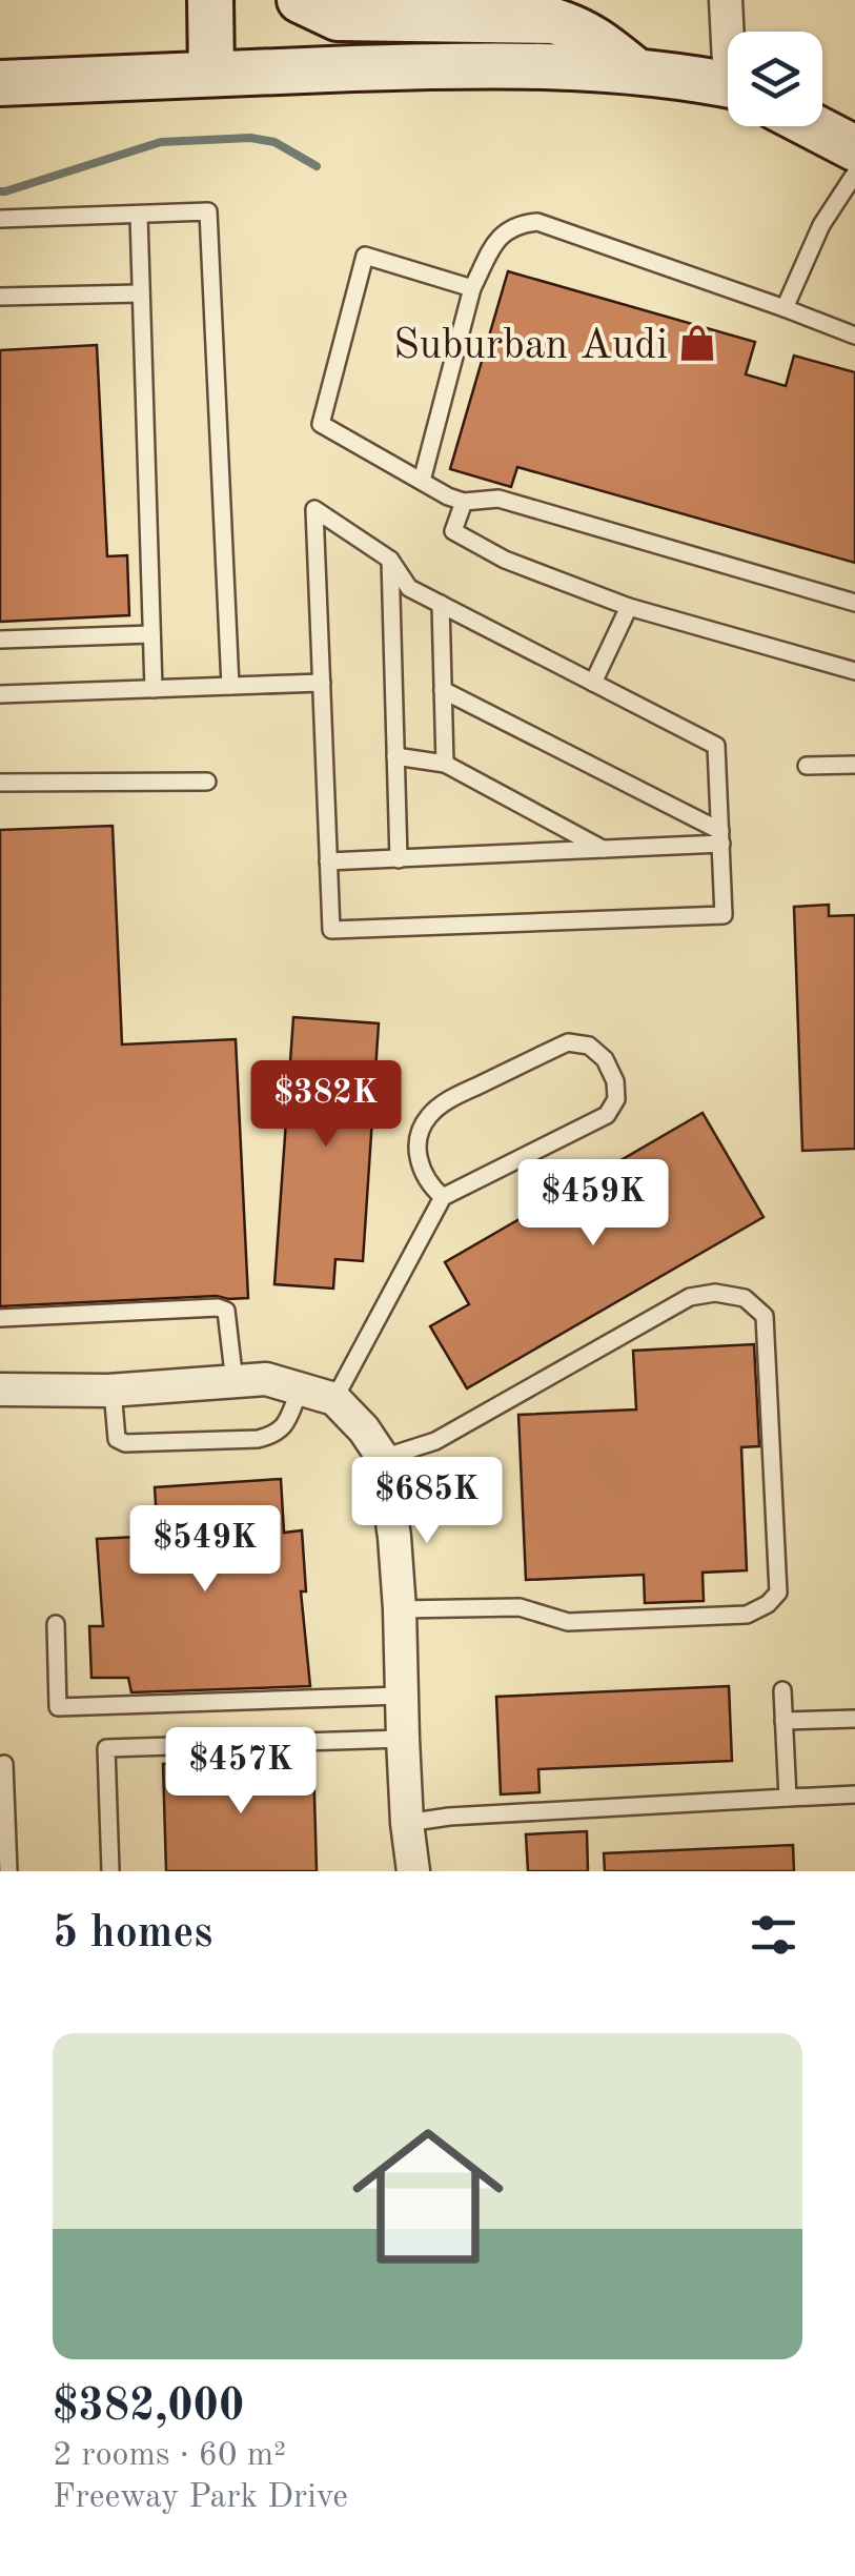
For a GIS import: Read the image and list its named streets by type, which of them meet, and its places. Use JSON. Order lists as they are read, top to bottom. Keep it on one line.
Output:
{"places":{"shop":["Suburban Audi"]},"page":{"price":["$382K","$459K","$685K","$549K","$457K"],"heading":"5 homes","list":[{"name":"$382,000","note":"2 rooms · 60 m² · Freeway Park Drive"}]}}
